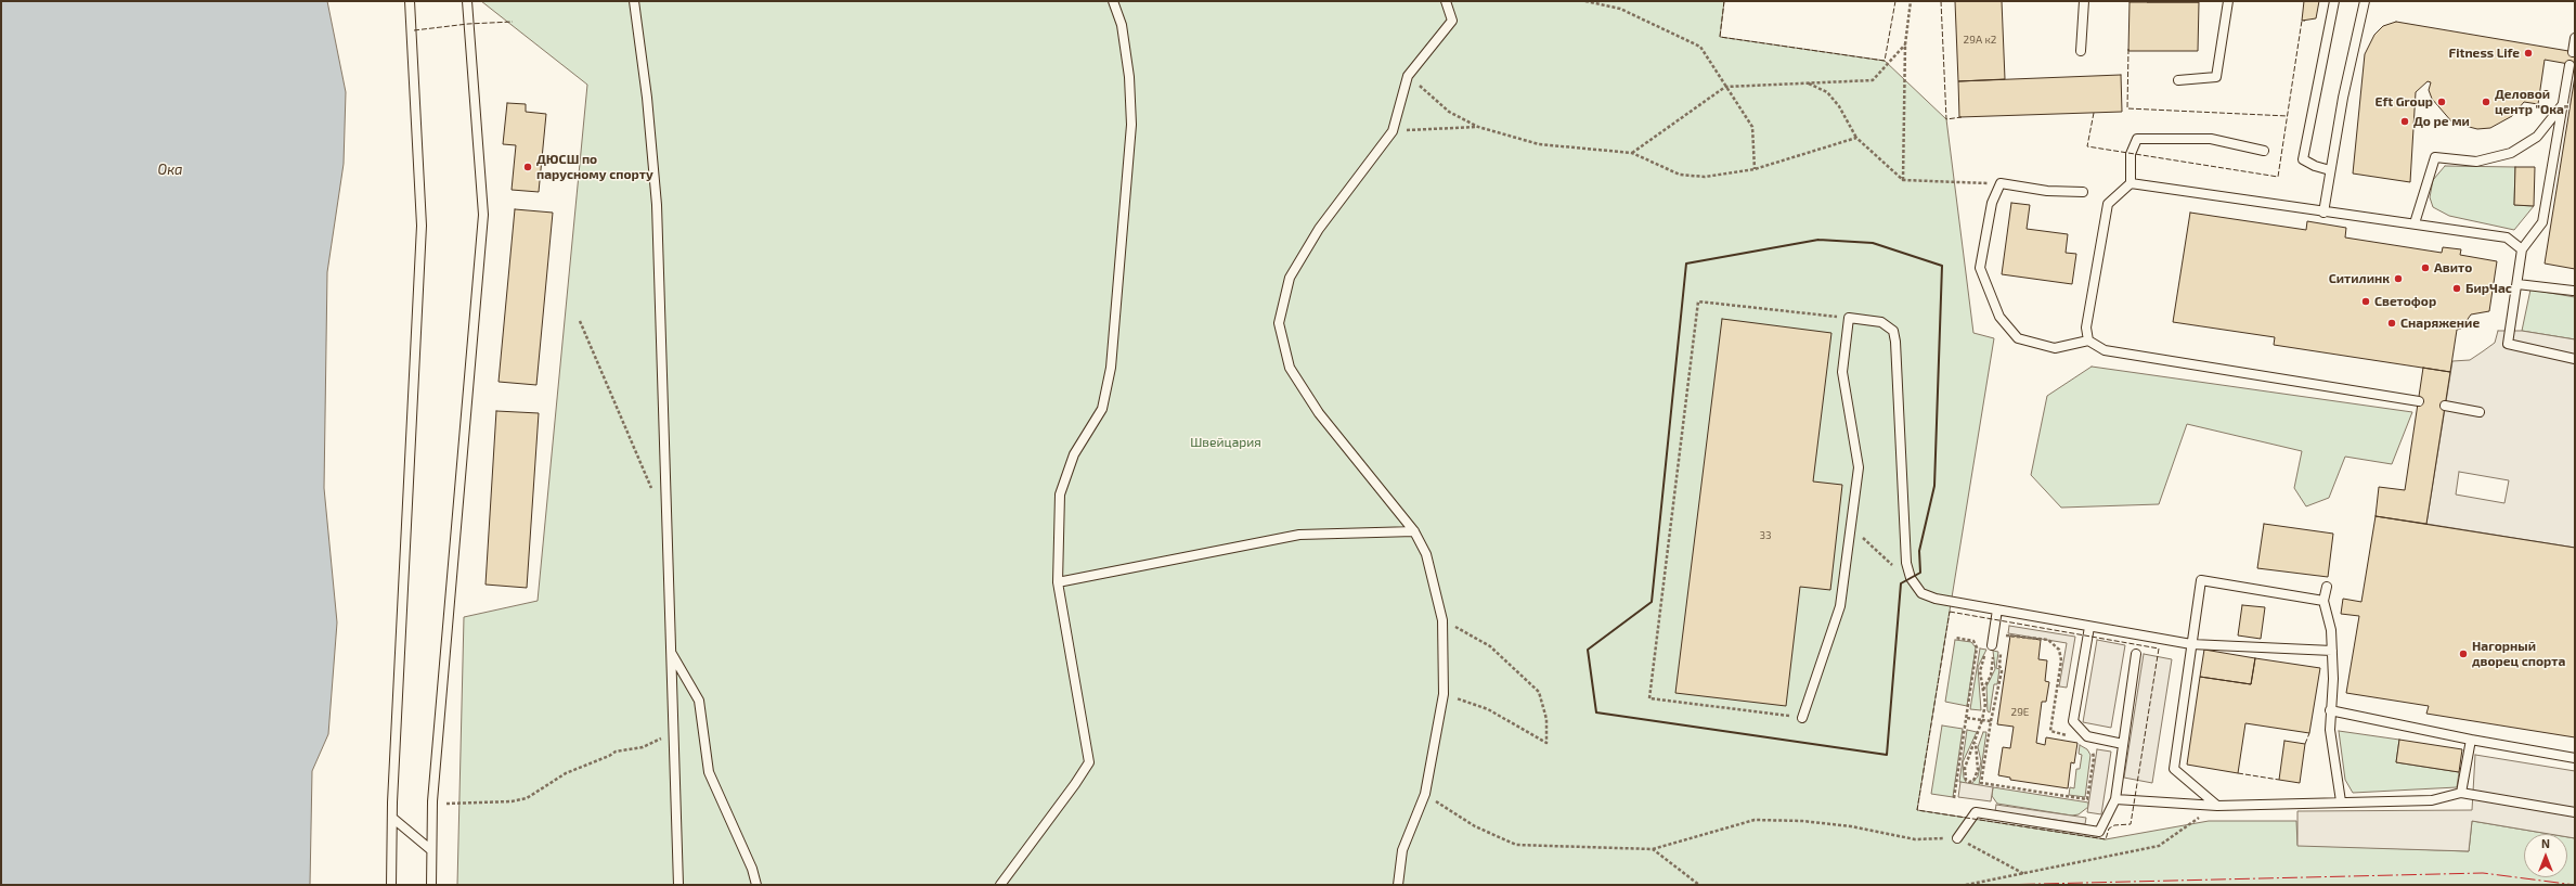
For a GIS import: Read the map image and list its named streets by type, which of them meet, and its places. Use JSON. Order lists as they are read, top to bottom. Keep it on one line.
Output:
{"water":["Ока"],"parks":["Швейцария"],"places":["Fitness Life","Eft Group","Деловой центр \"Ока\"","До ре ми","ДЮСШ по парусному спорту","Авито","Ситилинк","БирЧас","Светофор","Снаряжение","Нагорный дворец спорта"],"house_numbers":["29А к2","33","29Е"],"north":"top"}
